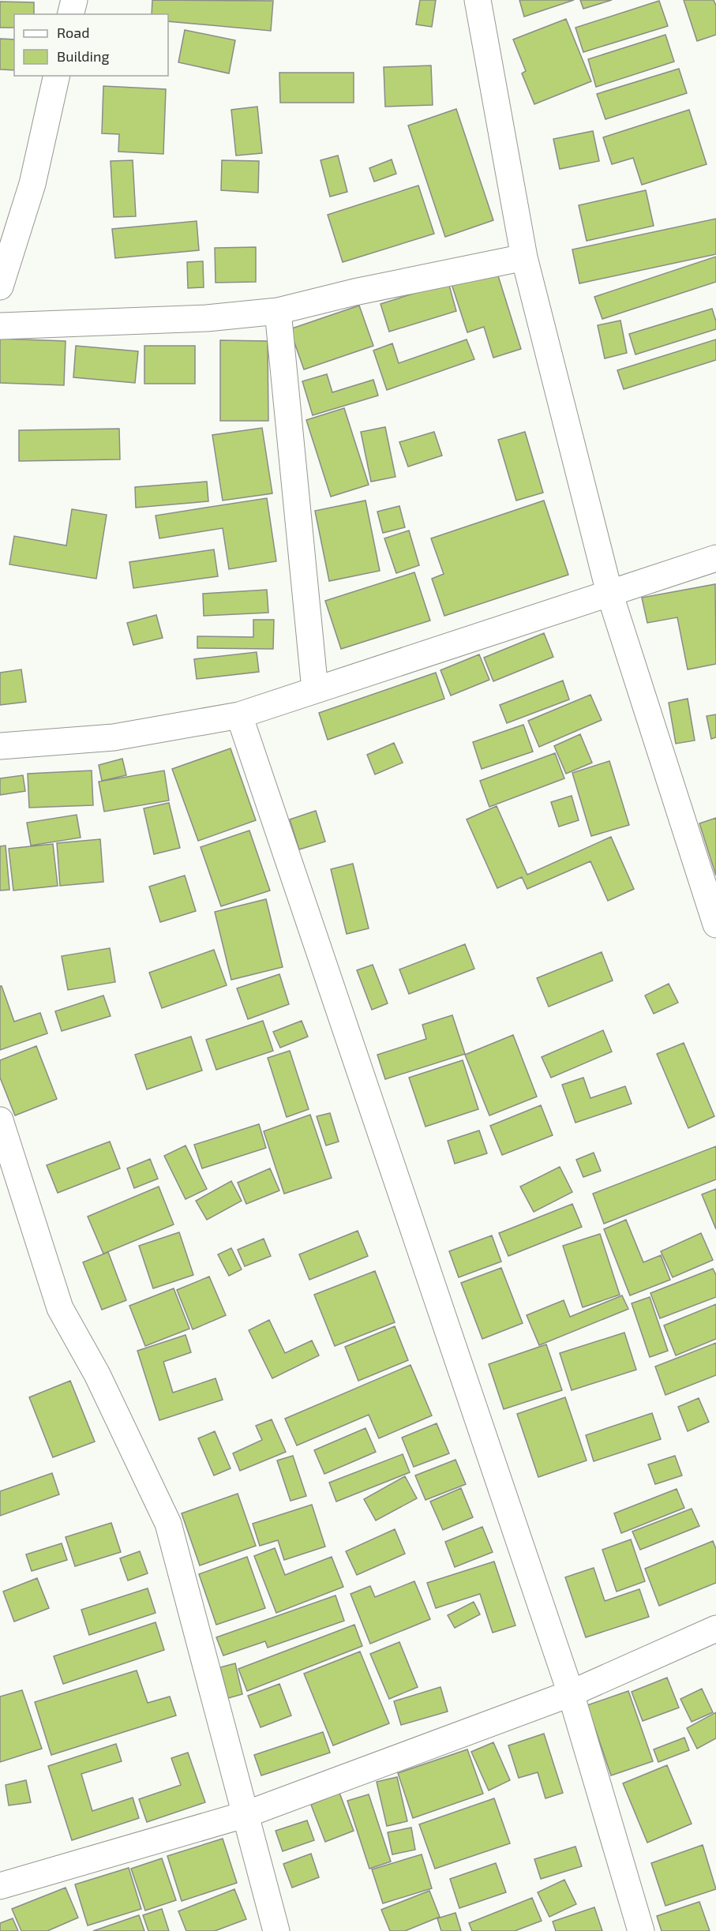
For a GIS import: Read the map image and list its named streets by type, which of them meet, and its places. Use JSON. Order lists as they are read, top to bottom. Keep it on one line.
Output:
{"legend":["Road","Building"]}
